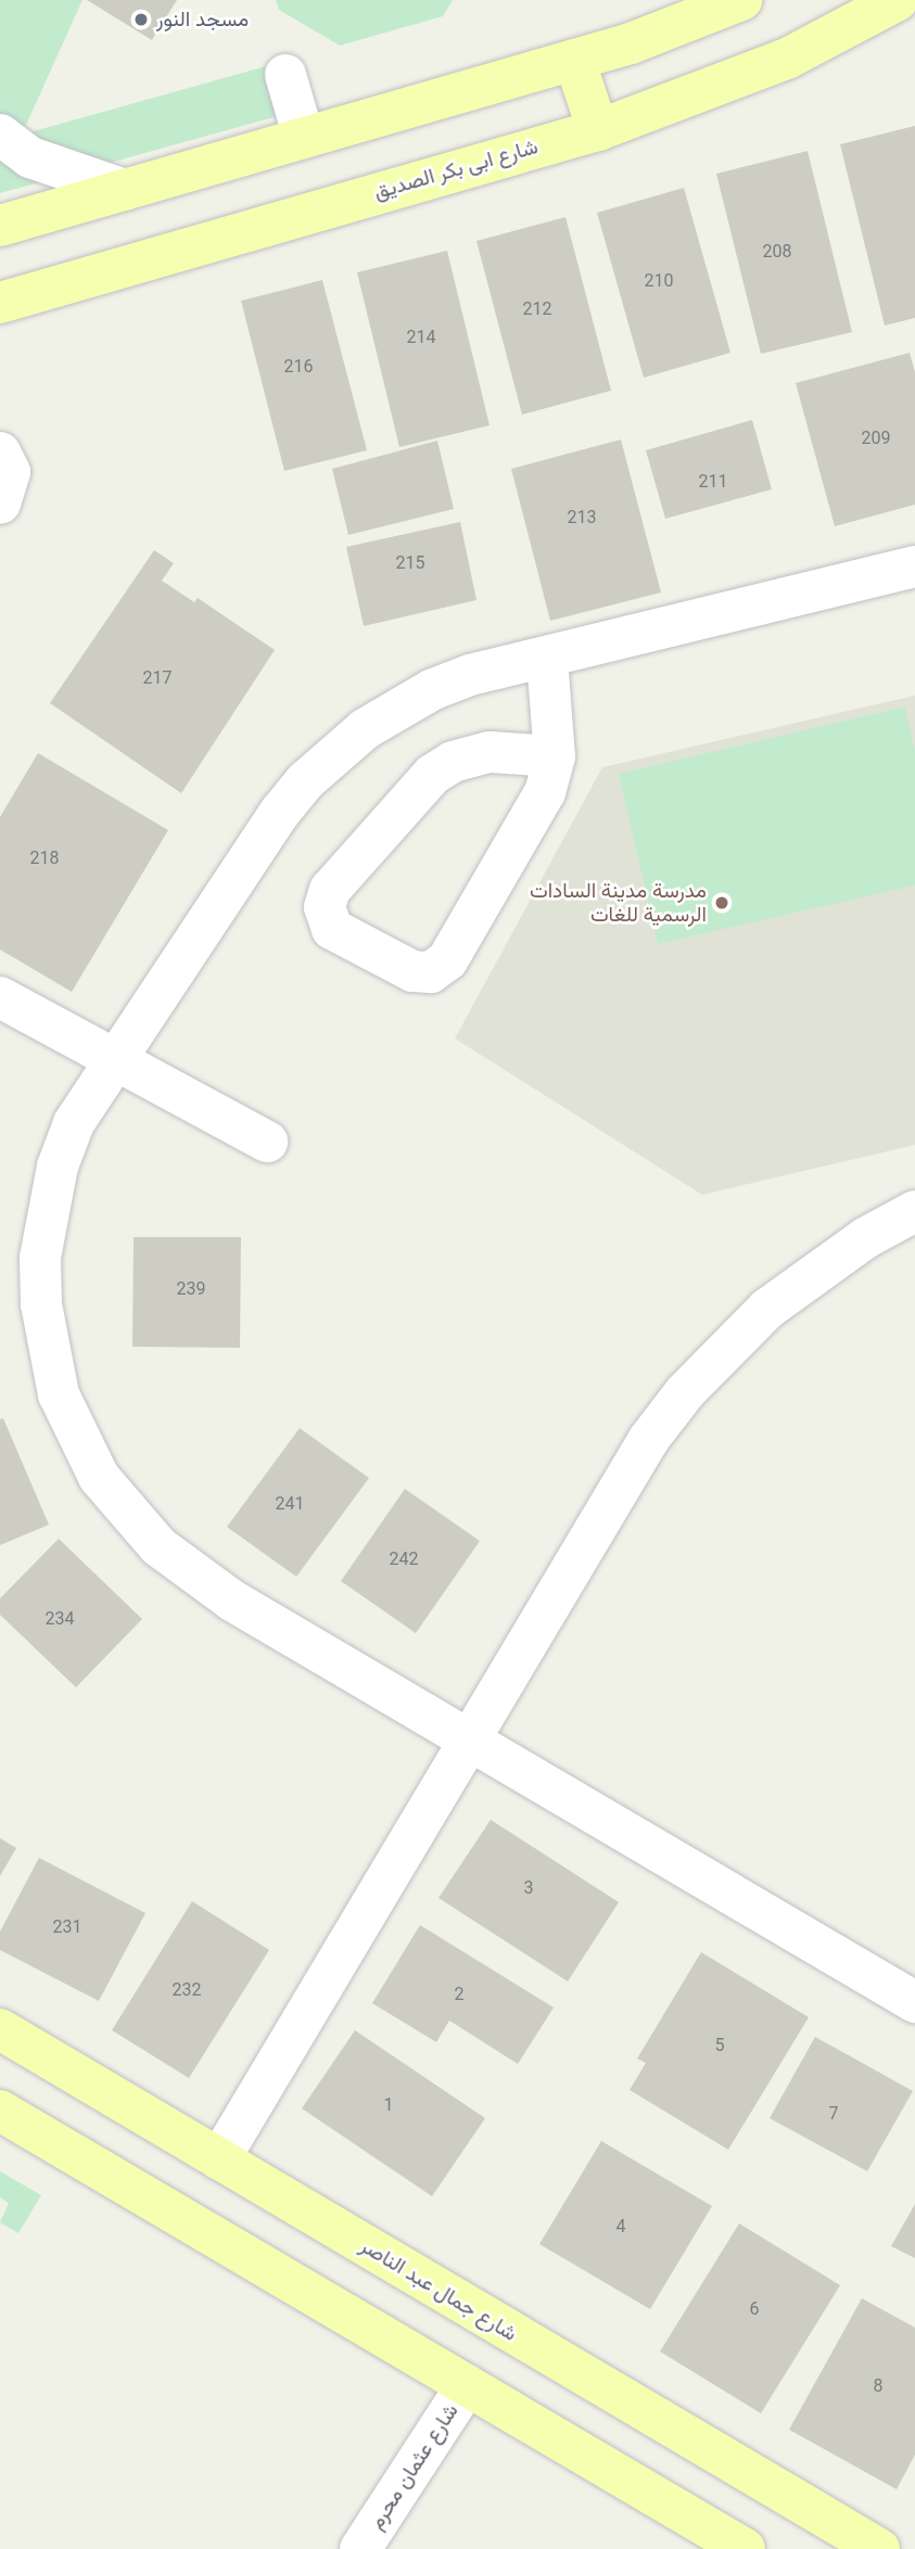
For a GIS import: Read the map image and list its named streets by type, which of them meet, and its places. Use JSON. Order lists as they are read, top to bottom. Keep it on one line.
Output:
{"streets":{"main road":["شارع ابى بكر الصديق","شارع جمال عبد الناصر"],"street":["شارع عثمان محرم"]},"places":["مسجد النور","مدرسة مدينة السادات الرسمية للغات"],"house_numbers":["208","210","212","214","216","209","211","213","215","217","218","239","241","242","234","3","231","232","2","5","1","7","4","6","8"]}
